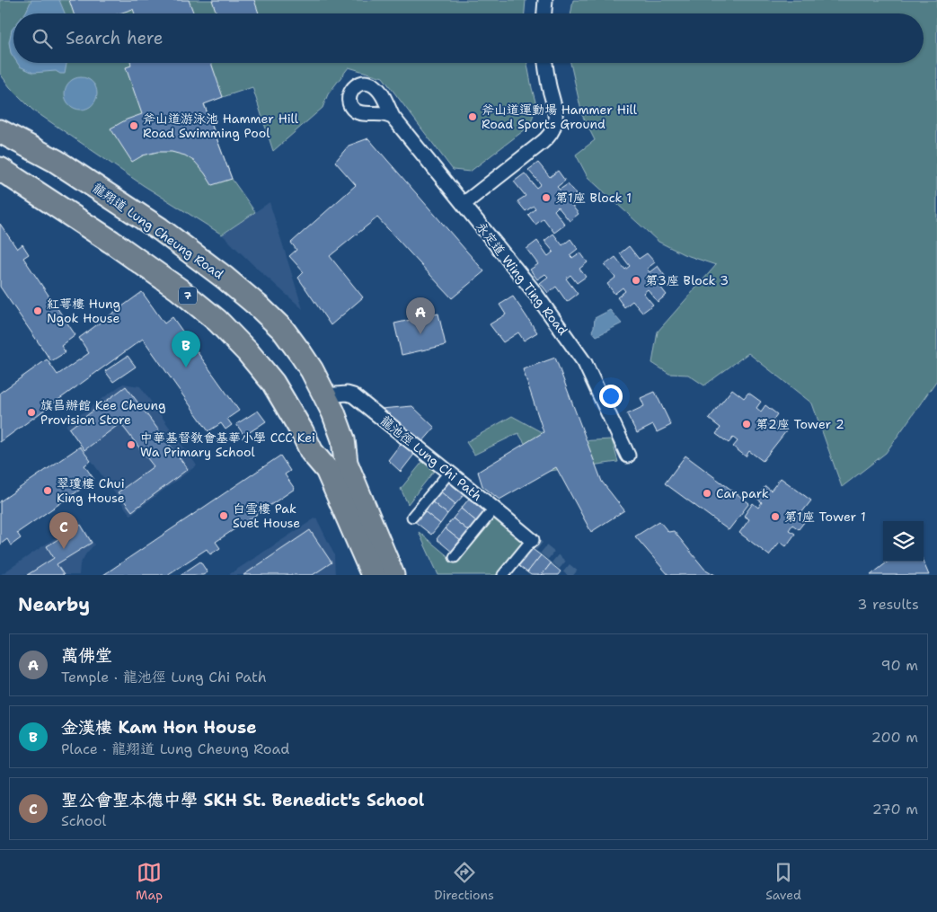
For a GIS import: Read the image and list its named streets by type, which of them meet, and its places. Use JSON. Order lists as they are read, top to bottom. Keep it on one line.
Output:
{"streets":{"highway":["龍翔道 Lung Cheung Road","7"],"street":["永定道 Wing Ting Road","龍池徑 Lung Chi Path"]},"crossings":[["龍翔道 Lung Cheung Road","龍池徑 Lung Chi Path"]],"places":["斧山道運動場 Hammer Hill Road Sports Ground","斧山道游泳池 Hammer Hill Road Swimming Pool","第1座 Block 1","第3座 Block 3","紅萼樓 Hung Ngok House","旗昌辦館 Kee Cheung Provision Store","第2座 Tower 2","中華基督教會基華小學 CCC Kei Wa Primary School","翠瓊樓 Chui King House","Car park","白雪樓 Pak Suet House","第1座 Tower 1"],"page":{"search":"Search here","pins":["A","B","C"],"heading":["Nearby","3 results"],"list":[{"mark":"A","name":"萬佛堂","note":"Temple · 龍池徑 Lung Chi Path","value":"90 m"},{"mark":"B","name":"金漢樓 Kam Hon House","note":"Place · 龍翔道 Lung Cheung Road","value":"200 m"},{"mark":"C","name":"聖公會聖本德中學 SKH St. Benedict's School","note":"School","value":"270 m"}],"nav":["Map","Directions","Saved"]}}
